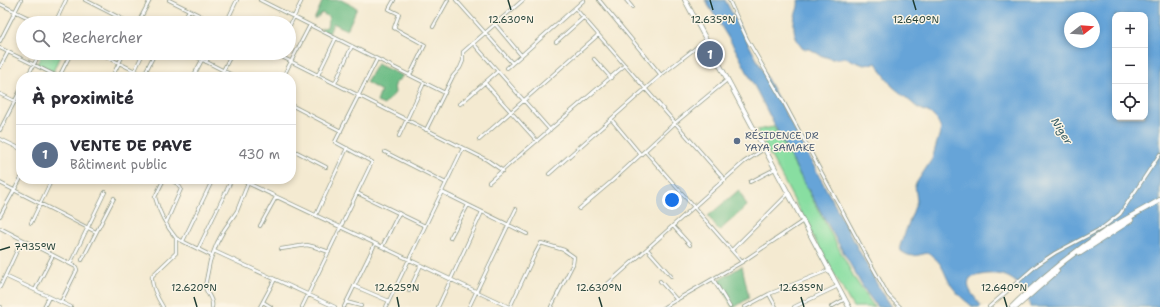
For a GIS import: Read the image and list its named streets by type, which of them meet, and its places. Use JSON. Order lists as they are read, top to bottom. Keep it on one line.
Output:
{"water":["Niger"],"places":["RÉSIDENCE DR YAYA SAMAKE"],"north":"right","page":{"map_buttons":["+","−"],"search":"Rechercher","pins":"1","heading":"À proximité","list":[{"mark":"1","name":"VENTE DE PAVE","note":"Bâtiment public","value":"430 m"}]},"coordinates":["12.630°N","12.635°N","12.640°N","7.935°W","12.620°N","12.625°N"]}
